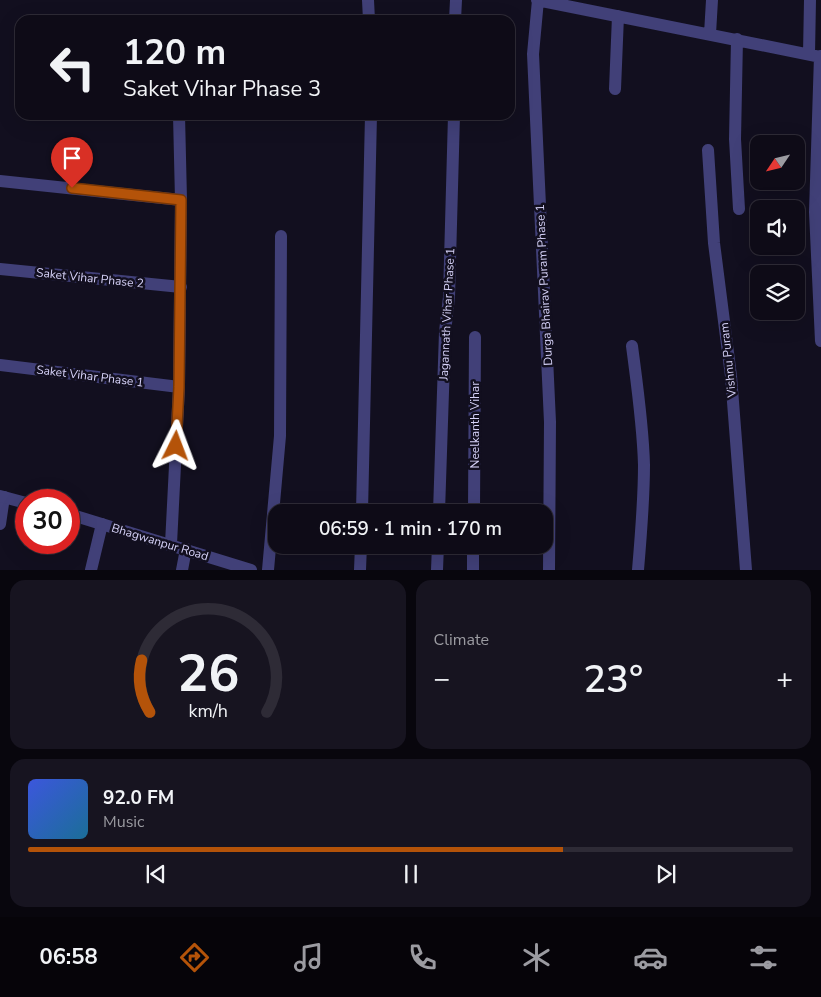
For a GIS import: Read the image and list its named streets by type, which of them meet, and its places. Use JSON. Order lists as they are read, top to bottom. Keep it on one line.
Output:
{"streets":{"street":["Saket Vihar Phase 2","Durga Bhairav Puram Phase 1","Jagannath Vihar Phase 1","Vishnu Puram","Saket Vihar Phase 1","Neelkanth Vihar","Bhagwanpur Road"]},"north":"bottom left","page":{"turn":["120 m","Saket Vihar Phase 3"],"limit":"30","trip":"06:59 · 1 min · 170 m","tile":"Climate","heat":["−","23°","+"],"song":["92.0 FM","Music"],"tabs":"06:58","gauge":["26","km/h"]}}
